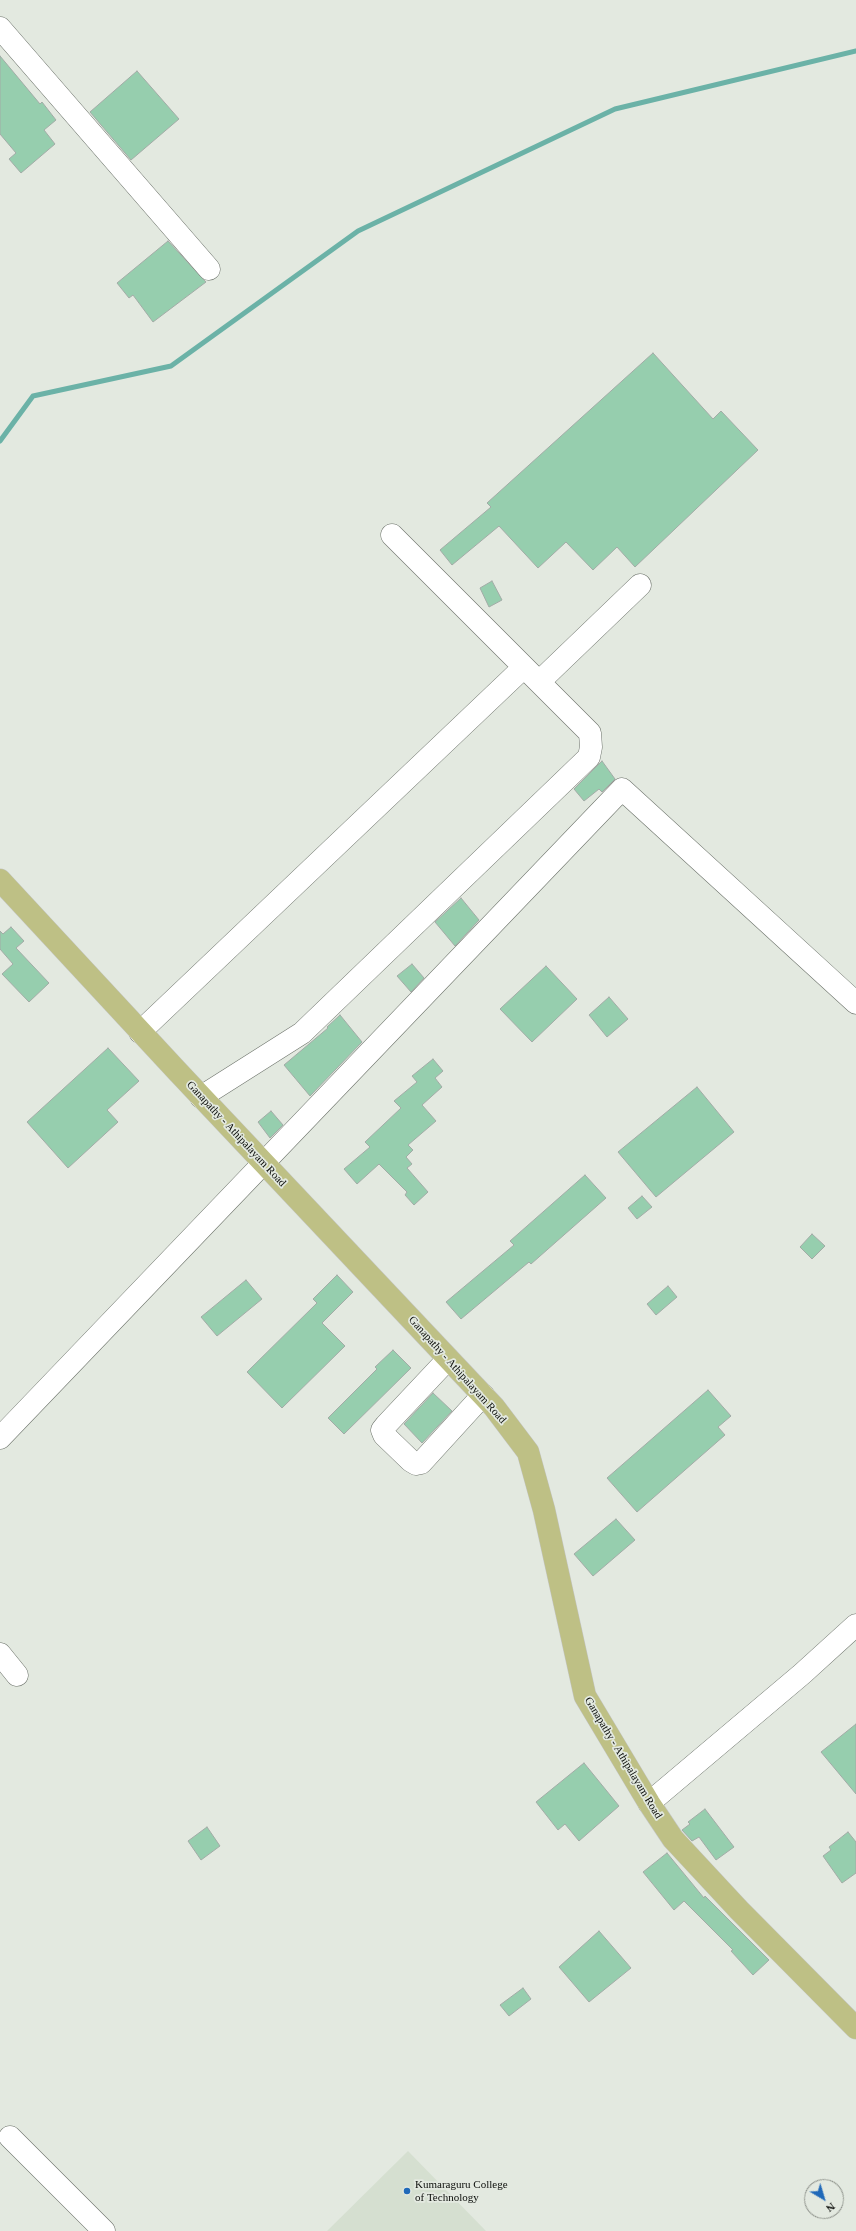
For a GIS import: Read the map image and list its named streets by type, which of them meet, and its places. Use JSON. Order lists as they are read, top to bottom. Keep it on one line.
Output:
{"streets":{"main road":["Ganapathy - Athipalayam Road"]},"places":["Kumaraguru College of Technology"],"north":"bottom right"}
